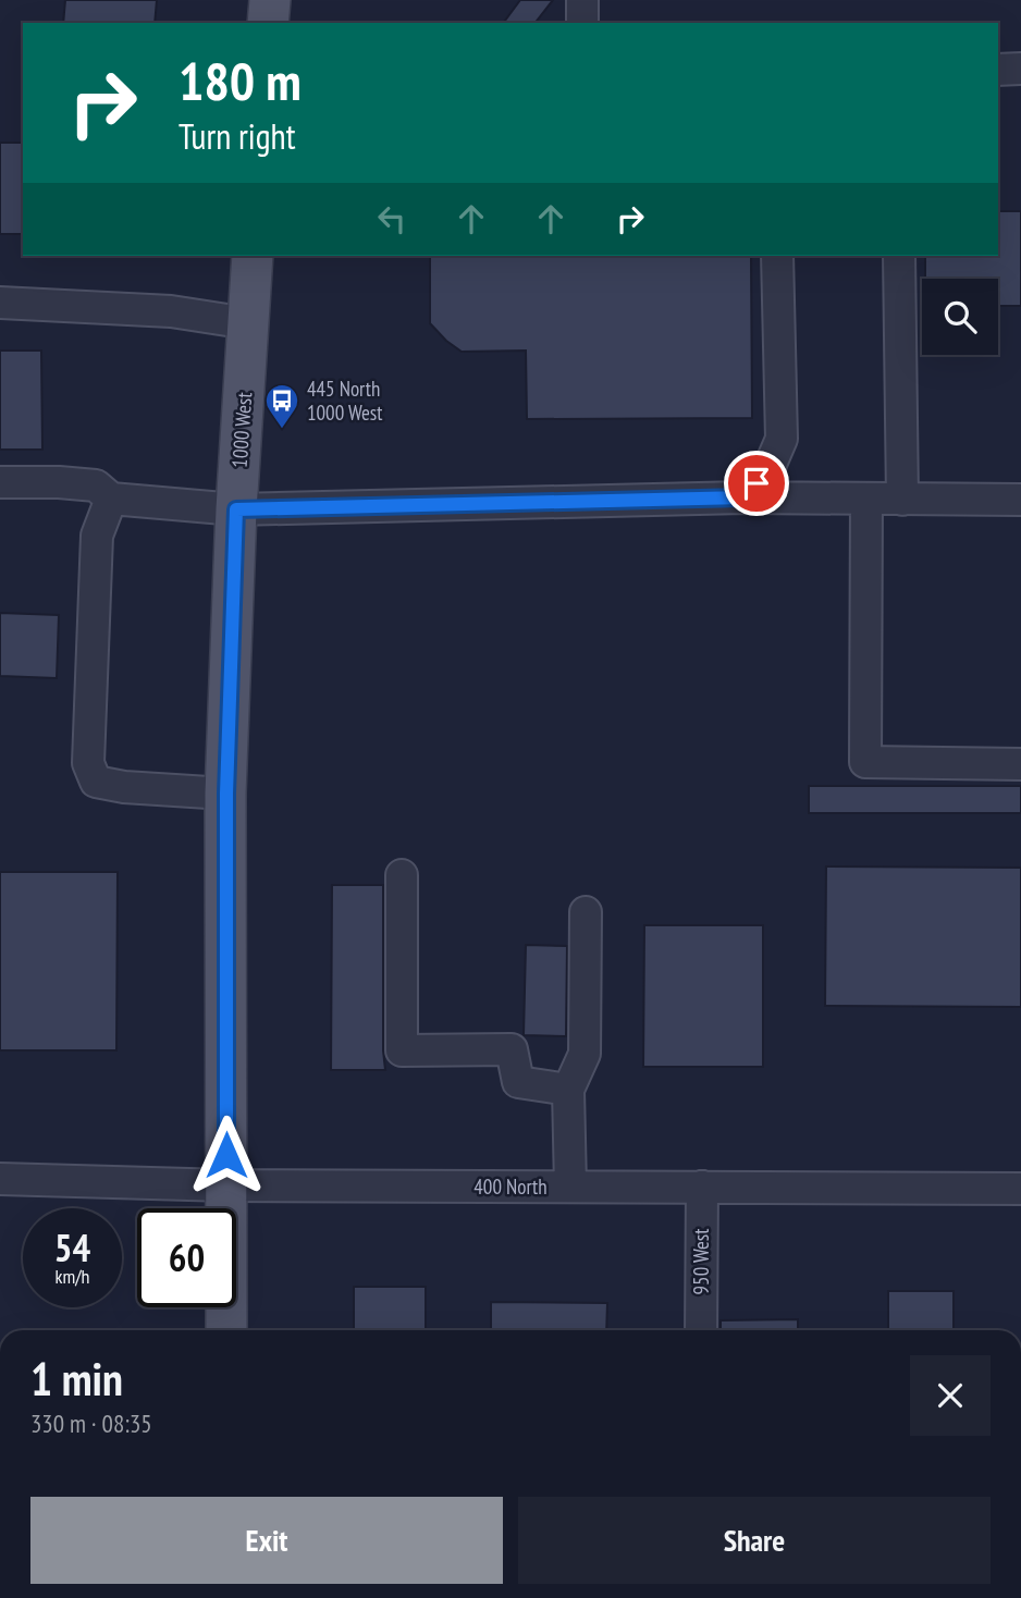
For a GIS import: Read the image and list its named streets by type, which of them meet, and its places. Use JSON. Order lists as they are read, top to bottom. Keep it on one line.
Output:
{"streets":{"main road":["1000 West"],"street":["400 North","950 West"]},"crossings":[["1000 West","400 North"],["400 North","950 West"]],"places":{"bus stop":["445 North 1000 West"]},"page":{"turn":["180 m","Turn right"],"speed":"54 km/h","limit":"60","heading":["1 min","330 m · 08:35"],"buttons":["Exit","Share"]}}
